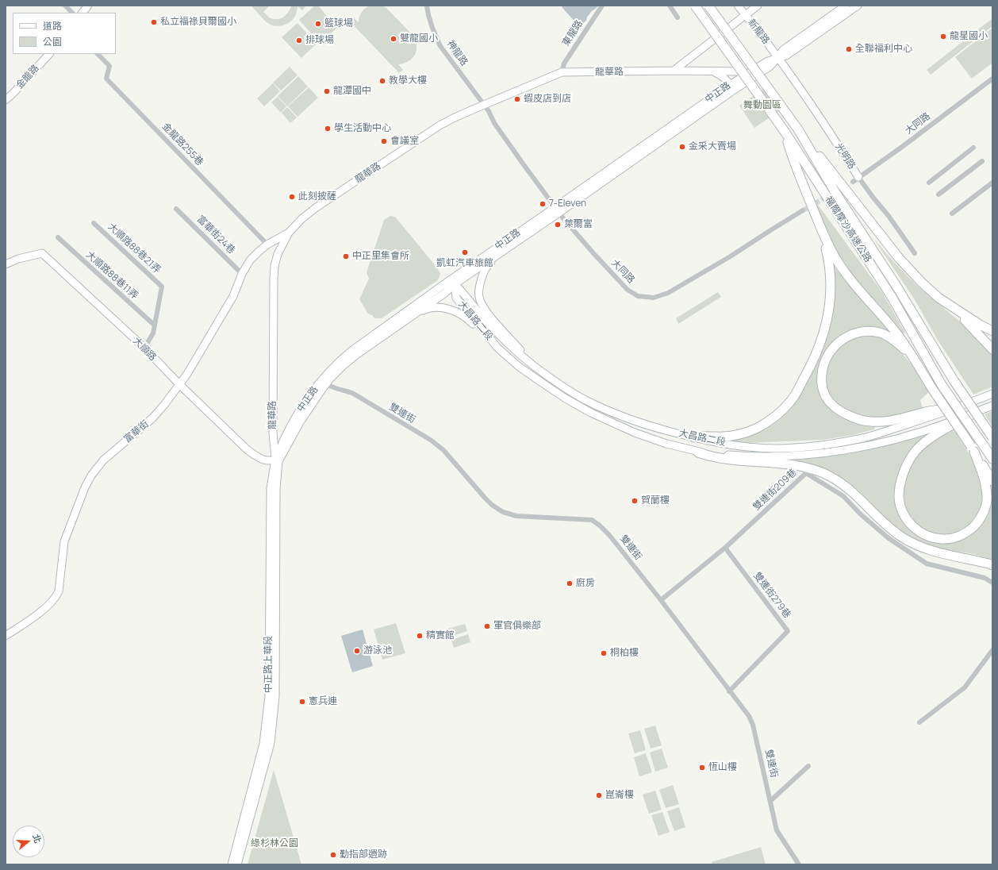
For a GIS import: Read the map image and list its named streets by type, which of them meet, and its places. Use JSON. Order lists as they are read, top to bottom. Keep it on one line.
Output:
{"streets":{"highway":["福爾摩沙高速公路"],"main road":["新龍路","龍華路","金龍路","中正路","光明路","大昌路二段","大順路","富華街","中正路上華段"],"street":["東龍路","神龍路","大同路","金龍路255巷","富華街24巷","大順路88巷21弄","大順路88巷11弄","雙連街","雙連街209巷","雙連街279巷"]},"crossings":[["新龍路","中正路"],["新龍路","光明路"],["東龍路","龍華路"],["神龍路","龍華路"],["神龍路","大同路"],["龍華路","中正路"],["龍華路","大同路"],["龍華路","大順路"],["龍華路","富華街"],["龍華路","中正路上華段"],["中正路","大同路"],["中正路","光明路"],["中正路","大昌路二段"],["中正路","大順路"],["中正路","雙連街"],["中正路","中正路上華段"],["大同路","光明路"],["金龍路255巷","富華街"],["富華街24巷","富華街"],["大順路88巷21弄","大順路88巷11弄"],["大順路","富華街"],["大順路","中正路上華段"],["雙連街","雙連街209巷"],["雙連街","雙連街279巷"],["雙連街209巷","雙連街279巷"]],"parks":["舞動園區","綠杉林公園"],"places":["私立福祿貝爾國小","籃球場","龍星國小","雙龍國小","排球場","全聯福利中心","教學大樓","龍潭國中","蝦皮店到店","學生活動中心","會議室","金采大賣場","此刻披薩","7-Eleven","萊爾富","凱虹汽車旅館","中正里集會所","賀蘭樓","廚房","軍官俱樂部","精實館","游泳池","桐柏樓","憲兵連","恆山樓","崑崙樓","勤指部遺跡"],"legend":["道路","公園"],"north":"right"}
